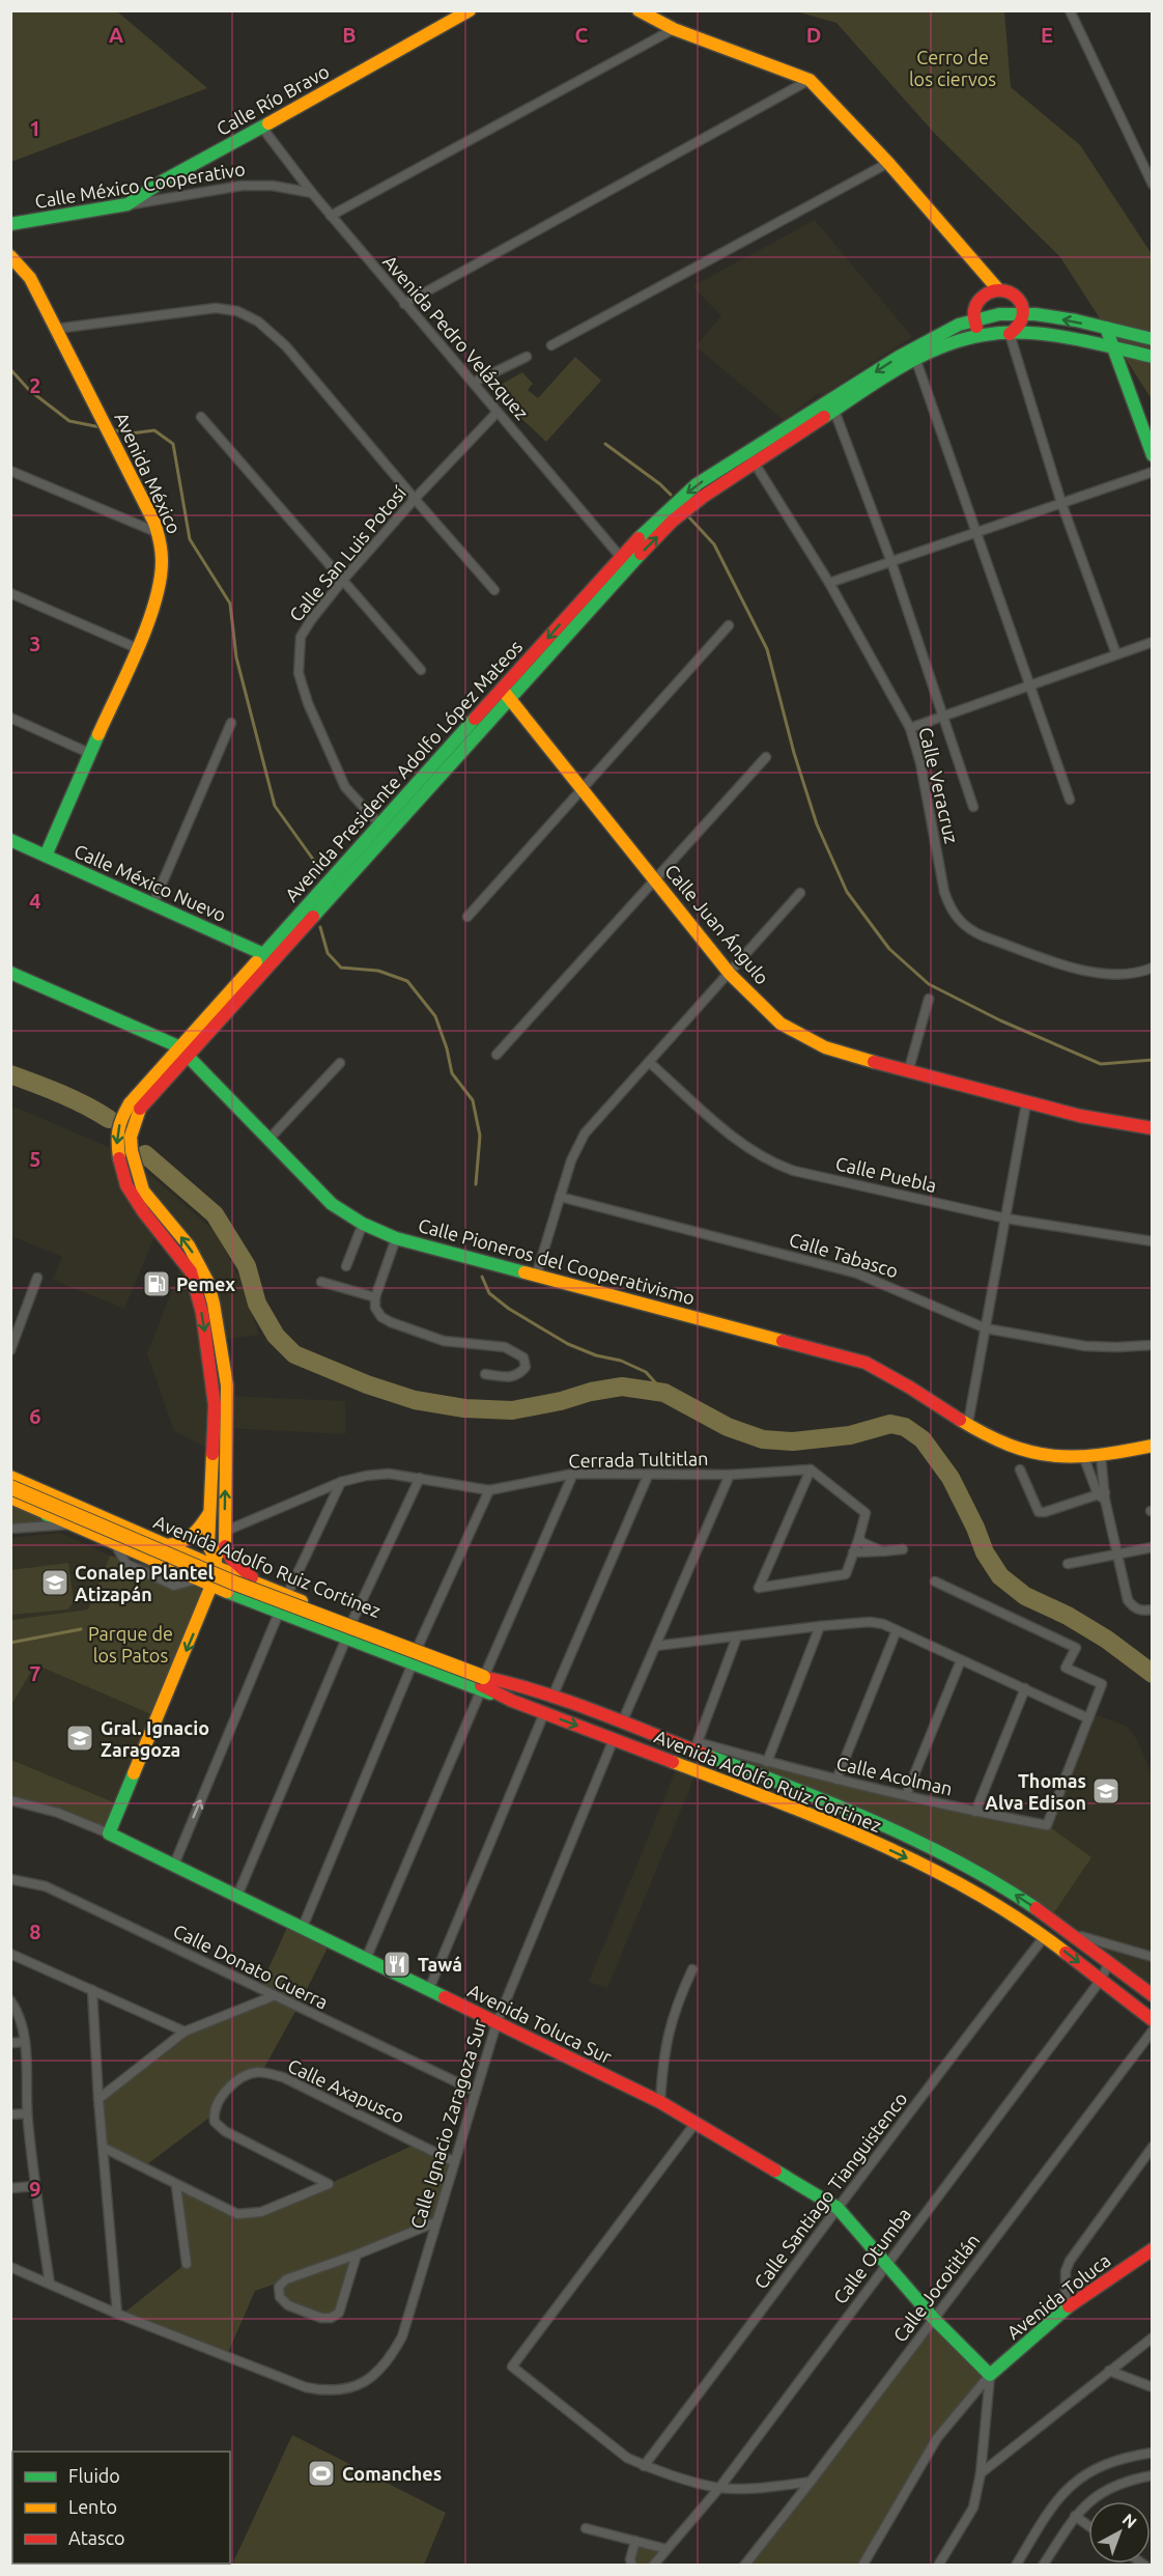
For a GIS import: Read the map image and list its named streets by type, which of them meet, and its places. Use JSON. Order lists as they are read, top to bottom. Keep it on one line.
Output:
{"streets":{"main road":["Calle Río Bravo","Calle México Cooperativo","Avenida México","Avenida Presidente Adolfo López Mateos","Calle México Nuevo","Calle Juan Ángulo","Calle Pioneros del Cooperativismo","Avenida Adolfo Ruiz Cortinez","Avenida Toluca Sur","Avenida Toluca"],"street":["Avenida Pedro Velázquez","Calle San Luis Potosí","Calle Veracruz","Calle Puebla","Calle Tabasco","Cerrada Tultitlan","Calle Acolman","Calle Donato Guerra","Calle Axapusco","Calle Ignacio Zaragoza Sur","Calle Santiago Tianguistenco","Calle Otumba","Calle Jocotitlán"]},"crossings":[["Calle Río Bravo","Calle México Cooperativo"],["Calle Río Bravo","Avenida Pedro Velázquez"],["Calle México Cooperativo","Avenida Pedro Velázquez"],["Avenida Pedro Velázquez","Calle San Luis Potosí"],["Avenida Pedro Velázquez","Avenida Presidente Adolfo López Mateos"],["Avenida México","Calle México Nuevo"],["Calle San Luis Potosí","Avenida Presidente Adolfo López Mateos"],["Avenida Presidente Adolfo López Mateos","Calle Veracruz"],["Avenida Presidente Adolfo López Mateos","Calle México Nuevo"],["Avenida Presidente Adolfo López Mateos","Calle Juan Ángulo"],["Avenida Presidente Adolfo López Mateos","Calle Pioneros del Cooperativismo"],["Avenida Presidente Adolfo López Mateos","Cerrada Tultitlan"],["Avenida Presidente Adolfo López Mateos","Avenida Adolfo Ruiz Cortinez"],["Avenida Presidente Adolfo López Mateos","Avenida Toluca Sur"],["Cerrada Tultitlan","Avenida Adolfo Ruiz Cortinez"],["Avenida Adolfo Ruiz Cortinez","Calle Acolman"],["Avenida Adolfo Ruiz Cortinez","Calle Ignacio Zaragoza Sur"],["Avenida Adolfo Ruiz Cortinez","Calle Santiago Tianguistenco"],["Avenida Adolfo Ruiz Cortinez","Calle Otumba"],["Calle Donato Guerra","Calle Ignacio Zaragoza Sur"],["Avenida Toluca Sur","Calle Ignacio Zaragoza Sur"],["Avenida Toluca Sur","Calle Santiago Tianguistenco"],["Avenida Toluca Sur","Calle Otumba"],["Avenida Toluca Sur","Calle Jocotitlán"],["Avenida Toluca Sur","Avenida Toluca"],["Calle Axapusco","Calle Ignacio Zaragoza Sur"]],"parks":["Cerro de los ciervos","Parque de los Patos"],"places":{"fuel station":["Pemex"],"school or university":["Conalep Plantel Atizapán","Gral. Ignacio Zaragoza","Thomas Alva Edison"],"restaurant":["Tawá"],"sports":["Comanches"]},"legend":["Fluido","Lento","Atasco"],"north":"top right","grid":{"columns":["A","B","C","D","E"],"rows":["1","2","3","4","5","6","7","8","9"]}}
